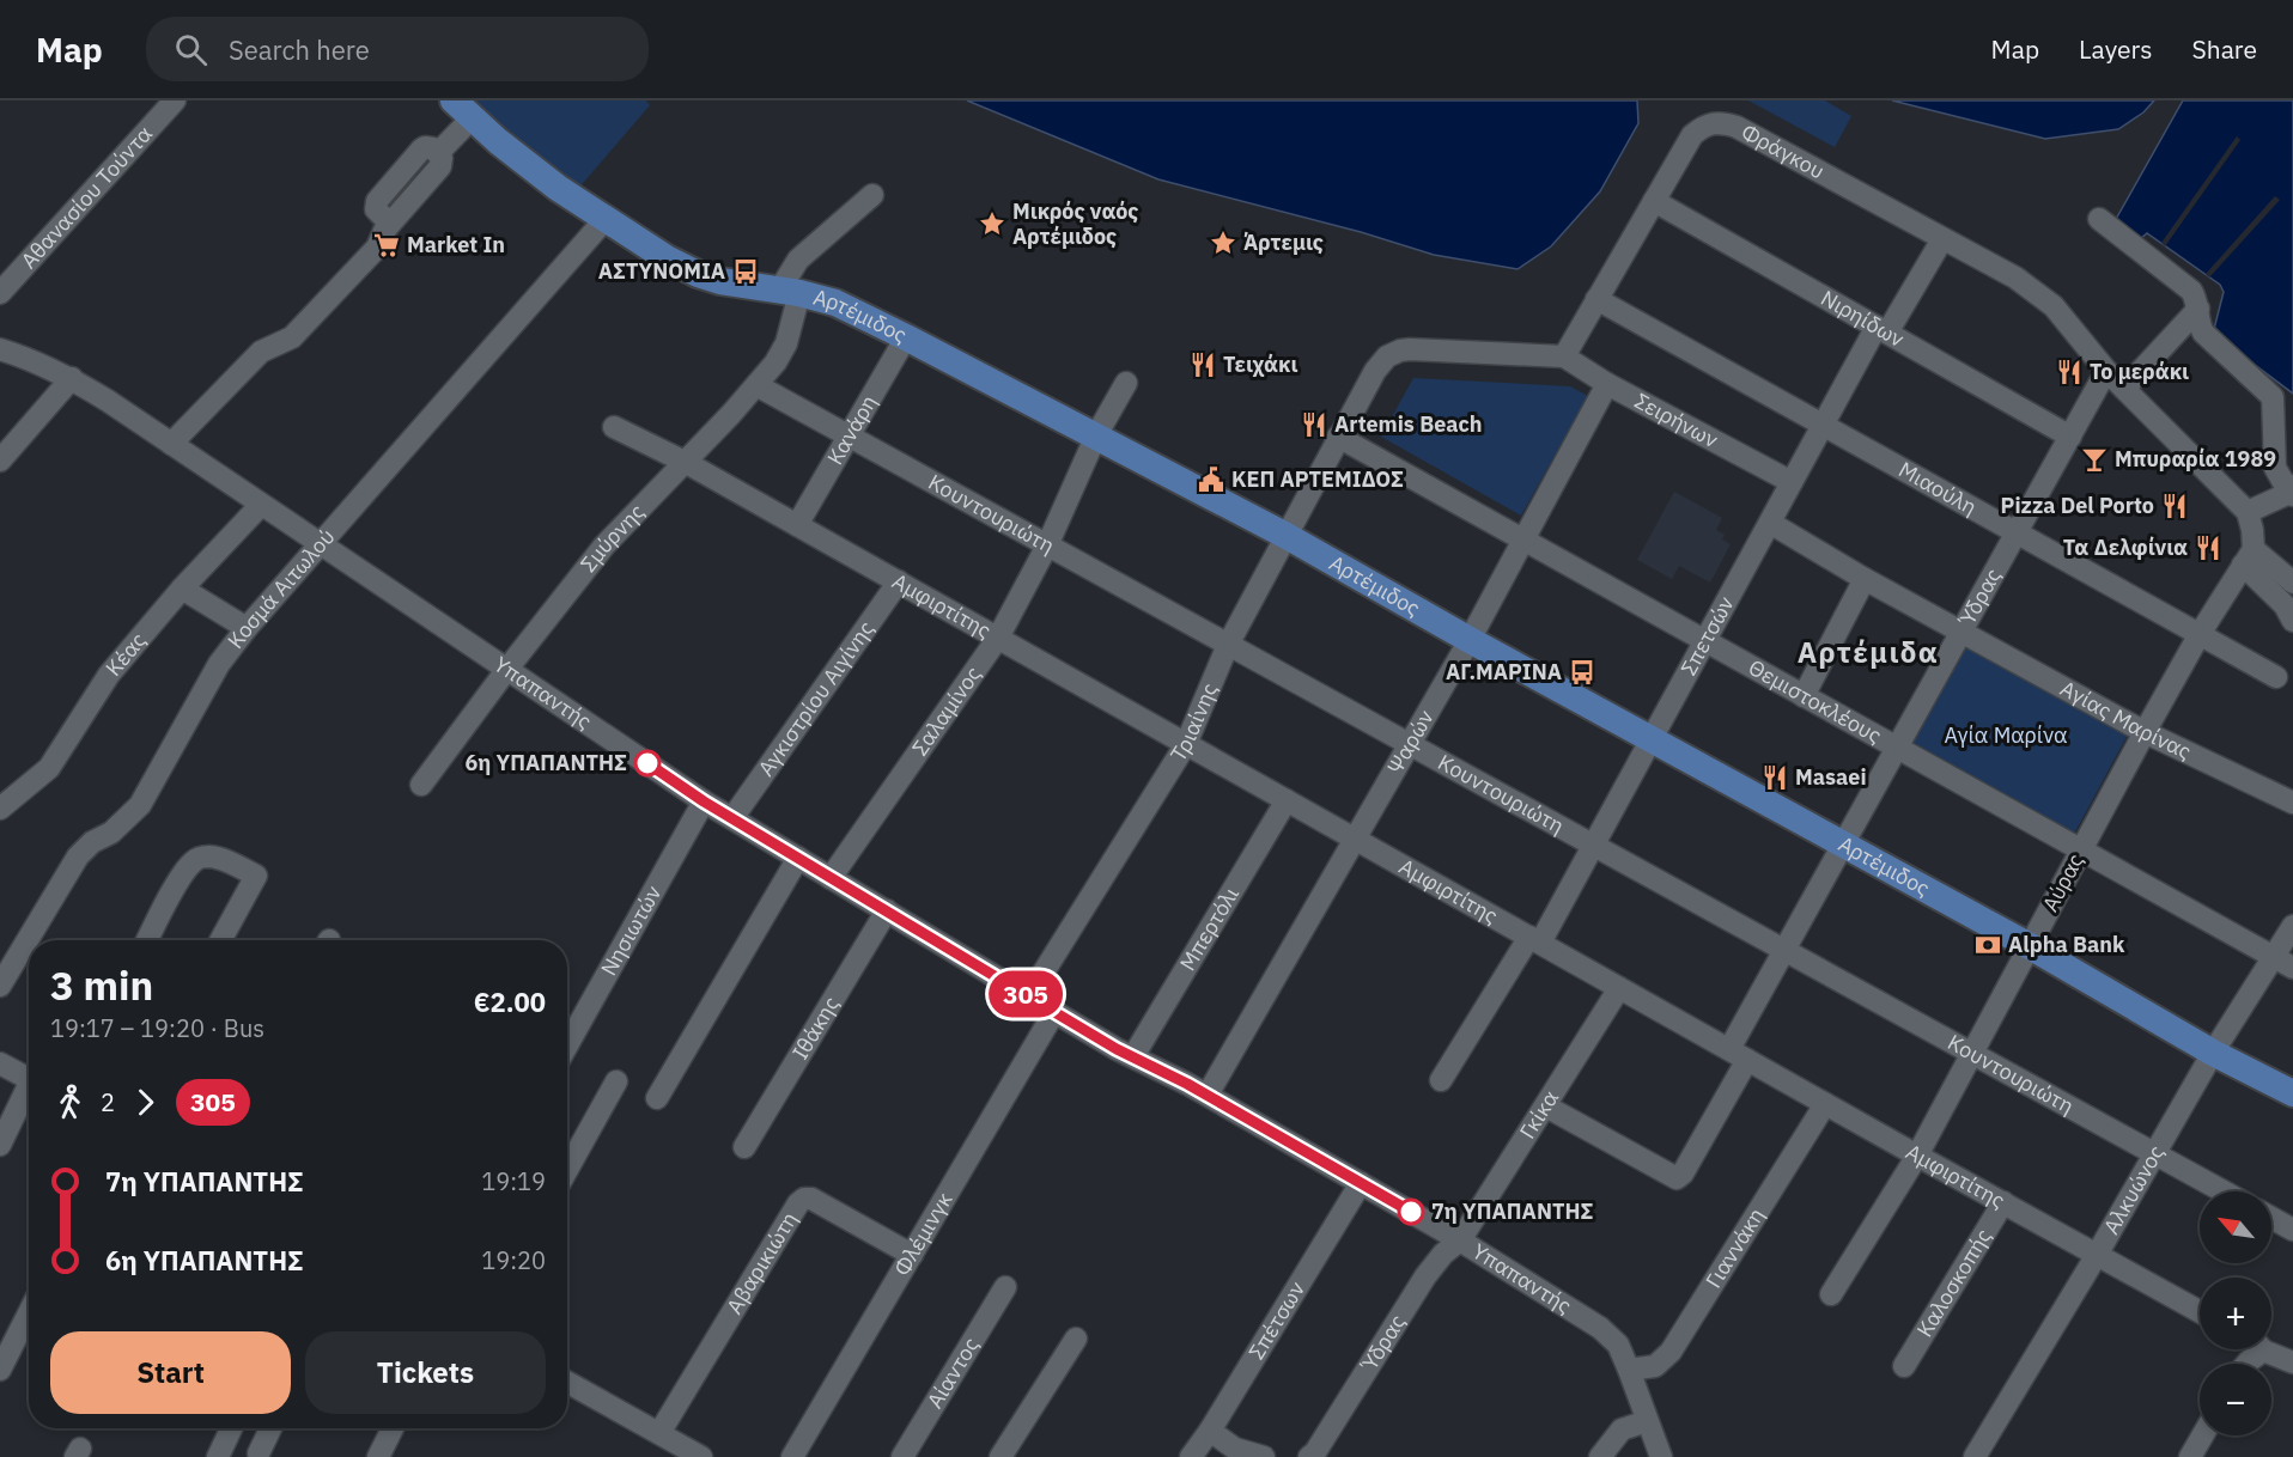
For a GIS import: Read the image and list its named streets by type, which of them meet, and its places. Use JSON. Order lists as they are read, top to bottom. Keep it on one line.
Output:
{"streets":{"main road":["Αρτέμιδος"],"street":["Φράγκου","Αθανασίου Τούντα","Νιρηίδων","Σειρήνων","Κανάρη","Μιαούλη","Κουντουριώτη","Σμύρνης","Κοσμά Αιτωλού","Ύδρας","Αμφιρτίτης","Σπετσών","Κέας","Υπαπαντής","Αγκιστρίου Αιγίνης","Θεμιστοκλέους","Σαλαμίνος","Αγίας Μαρίνας","Τριαίνης","Ψαρών","Αύρας","Μπερτόλι","Νησιωτών","Ιθάκης","Γκίκα","Αλκυώνος","Φλέμινγκ","Γιαννάκη","Αβαρικιώτη","Καλοσκοπής","Σπέτσων","Αίαντος"]},"crossings":[["Φράγκου","Νιρηίδων"],["Φράγκου","Σειρήνων"],["Φράγκου","Μιαούλη"],["Φράγκου","Ύδρας"],["Φράγκου","Σπετσών"],["Αρτέμιδος","Κανάρη"],["Αρτέμιδος","Σμύρνης"],["Αρτέμιδος","Κοσμά Αιτωλού"],["Αρτέμιδος","Ύδρας"],["Αρτέμιδος","Σπετσών"],["Αρτέμιδος","Σαλαμίνος"],["Αρτέμιδος","Τριαίνης"],["Αρτέμιδος","Ψαρών"],["Αρτέμιδος","Αύρας"],["Αρτέμιδος","Αλκυώνος"],["Νιρηίδων","Ύδρας"],["Νιρηίδων","Σπετσών"],["Σειρήνων","Σπετσών"],["Σειρήνων","Ψαρών"],["Κανάρη","Κουντουριώτη"],["Κανάρη","Αμφιρτίτης"],["Μιαούλη","Ύδρας"],["Μιαούλη","Σπετσών"],["Μιαούλη","Αύρας"],["Κουντουριώτη","Σμύρνης"],["Κουντουριώτη","Ύδρας"],["Κουντουριώτη","Σπετσών"],["Κουντουριώτη","Σαλαμίνος"],["Κουντουριώτη","Τριαίνης"],["Κουντουριώτη","Ψαρών"],["Κουντουριώτη","Αύρας"],["Κουντουριώτη","Αλκυώνος"],["Σμύρνης","Αμφιρτίτης"],["Σμύρνης","Υπαπαντής"],["Κοσμά Αιτωλού","Υπαπαντής"],["Ύδρας","Αμφιρτίτης"],["Ύδρας","Υπαπαντής"],["Ύδρας","Θεμιστοκλέους"],["Ύδρας","Αγίας Μαρίνας"],["Ύδρας","Γκίκα"],["Αμφιρτίτης","Σπετσών"],["Αμφιρτίτης","Αγκιστρίου Αιγίνης"],["Αμφιρτίτης","Σαλαμίνος"],["Αμφιρτίτης","Τριαίνης"],["Αμφιρτίτης","Ψαρών"],["Αμφιρτίτης","Αύρας"],["Αμφιρτίτης","Μπερτόλι"],["Αμφιρτίτης","Γκίκα"],["Αμφιρτίτης","Αλκυώνος"],["Αμφιρτίτης","Γιαννάκη"],["Αμφιρτίτης","Καλοσκοπής"],["Σπετσών","Θεμιστοκλέους"],["Σπετσών","Αγίας Μαρίνας"],["Κέας","Υπαπαντής"],["Υπαπαντής","Αγκιστρίου Αιγίνης"],["Υπαπαντής","Σαλαμίνος"],["Υπαπαντής","Τριαίνης"],["Υπαπαντής","Ψαρών"],["Υπαπαντής","Μπερτόλι"],["Υπαπαντής","Νησιωτών"],["Υπαπαντής","Ιθάκης"],["Υπαπαντής","Γκίκα"],["Υπαπαντής","Φλέμινγκ"],["Υπαπαντής","Γιαννάκη"],["Υπαπαντής","Σπέτσων"],["Θεμιστοκλέους","Τριαίνης"],["Θεμιστοκλέους","Ψαρών"],["Θεμιστοκλέους","Αύρας"],["Θεμιστοκλέους","Αλκυώνος"],["Αγίας Μαρίνας","Αύρας"],["Φλέμινγκ","Αβαρικιώτη"]],"districts":["Αρτέμιδα"],"parks":["Αγία Μαρίνα"],"places":{"place":["Μικρός ναός Αρτέμιδος","Άρτεμις"],"supermarket":["Market In"],"bus stop":["ΑΣΤΥΝΟΜΙΑ","ΑΓ.ΜΑΡΙΝΑ"],"restaurant":["Τειχάκι","Το μεράκι","Artemis Beach","Pizza Del Porto","Τα Δελφίνια","Masaei"],"bar":["Μπυραρία 1989"],"public building":["ΚΕΠ ΑΡΤΕΜΙΔΟΣ"],"other":["6η ΥΠΑΠΑΝΤΗΣ","7η ΥΠΑΠΑΝΤΗΣ"],"bank":["Alpha Bank"]},"lines":["bus line 305"],"north":"top left","page":{"header":"Map","search":"Search here","nav":["Map","Layers","Share"],"on_map":"305","heading":["3 min","19:17 – 19:20 · Bus","€2.00"],"legs":["2","305"],"list":[{"name":"7η ΥΠΑΠΑΝΤΗΣ","value":"19:19"},{"name":"6η ΥΠΑΠΑΝΤΗΣ","value":"19:20"}],"map_buttons":["+","−"],"buttons":["Start","Tickets"]}}
